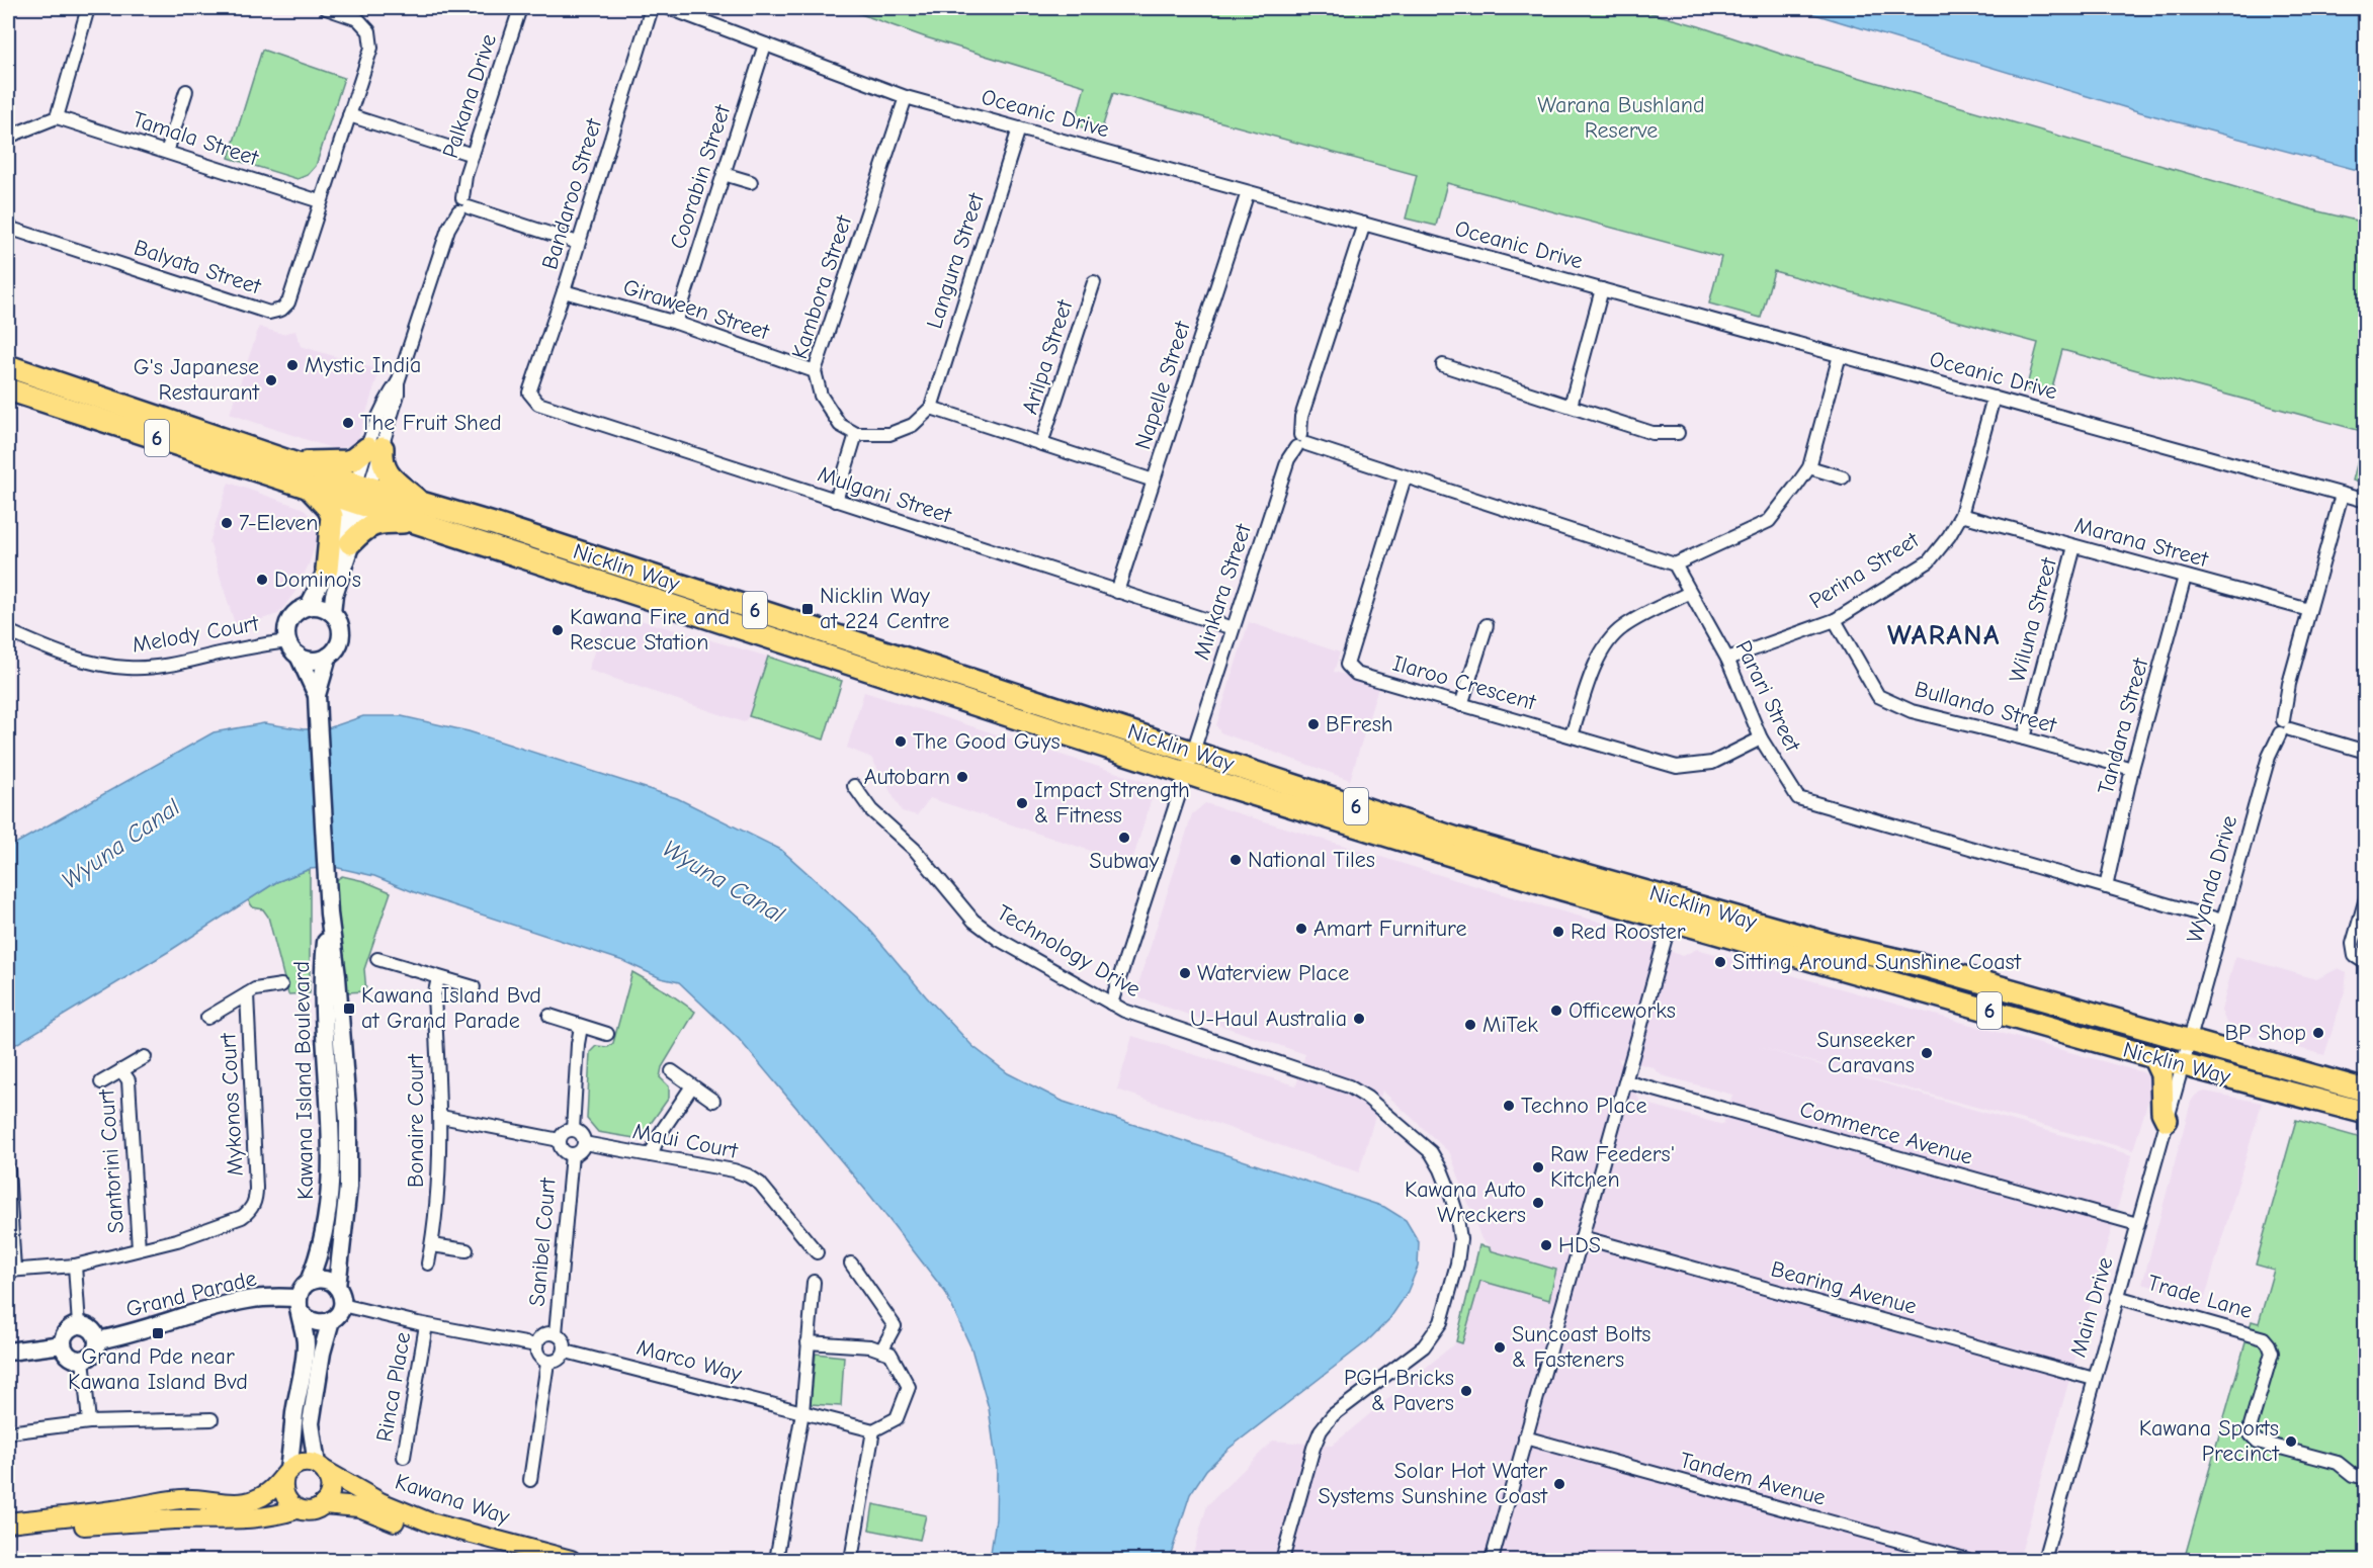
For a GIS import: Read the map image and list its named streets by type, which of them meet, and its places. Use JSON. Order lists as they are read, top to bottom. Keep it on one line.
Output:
{"streets":{"highway":["6","Nicklin Way"],"main road":["Kawana Island Boulevard","Grand Parade","Kawana Way"],"street":["Palkana Drive","Oceanic Drive","Tamala Street","Coorabin Street","Bandaroo Street","Langura Street","Balyata Street","Kambora Street","Giraween Street","Arilpa Street","Napelle Street","Mulgani Street","Marana Street","Perina Street","Minkara Street","Wiluna Street","Melody Court","Ilaroo Crescent","Parari Street","Bullando Street","Tandara Street","Wyanda Drive","Technology Drive","Mykonos Court","Bonaire Court","Commerce Avenue","Maui Court","Santorini Court","Sanibel Court","Bearing Avenue","Trade Lane","Main Drive","Marco Way","Rinca Place","Tandem Avenue"]},"crossings":[["Palkana Drive","Nicklin Way"],["Oceanic Drive","Coorabin Street"],["Oceanic Drive","Langura Street"],["Oceanic Drive","Kambora Street"],["Oceanic Drive","Napelle Street"],["Oceanic Drive","Perina Street"],["Oceanic Drive","Minkara Street"],["Oceanic Drive","Wyanda Drive"],["Tamala Street","Balyata Street"],["Coorabin Street","Giraween Street"],["Bandaroo Street","Giraween Street"],["Bandaroo Street","Mulgani Street"],["Kambora Street","Giraween Street"],["Napelle Street","Mulgani Street"],["Mulgani Street","Minkara Street"],["Marana Street","Perina Street"],["Marana Street","Wiluna Street"],["Marana Street","Tandara Street"],["Marana Street","Wyanda Drive"],["Nicklin Way","Minkara Street"],["Nicklin Way","Wyanda Drive"],["Nicklin Way","Main Drive"],["Perina Street","Parari Street"],["Perina Street","Bullando Street"],["Minkara Street","Technology Drive"],["Wiluna Street","Bullando Street"],["Melody Court","Kawana Island Boulevard"],["Ilaroo Crescent","Parari Street"],["Parari Street","Tandara Street"],["Parari Street","Wyanda Drive"],["Bullando Street","Tandara Street"],["Wyanda Drive","Main Drive"],["Kawana Island Boulevard","Grand Parade"],["Mykonos Court","Santorini Court"],["Commerce Avenue","Main Drive"],["Maui Court","Sanibel Court"],["Sanibel Court","Marco Way"],["Bearing Avenue","Main Drive"],["Trade Lane","Main Drive"]],"districts":["WARANA"],"water":["Wyuna Canal"],"parks":["Warana Bushland Reserve"],"places":{"other":["Mystic India","G's Japanese Restaurant","The Fruit Shed","7-Eleven","Domino's","Kawana Fire and Rescue Station","BFresh","The Good Guys","Autobarn","Impact Strength & Fitness","Subway","National Tiles","Amart Furniture","Red Rooster","Sitting Around Sunshine Coast","Waterview Place","Officeworks","U-Haul Australia","MiTek","BP Shop","Sunseeker Caravans","Techno Place","Raw Feeders' Kitchen","Kawana Auto Wreckers","HDS","Suncoast Bolts & Fasteners","PGH Bricks & Pavers","Kawana Sports Precinct","Solar Hot Water Systems Sunshine Coast"],"transit":["Nicklin Way at 224 Centre","Kawana Island Bvd at Grand Parade","Grand Pde near Kawana Island Bvd"]}}
